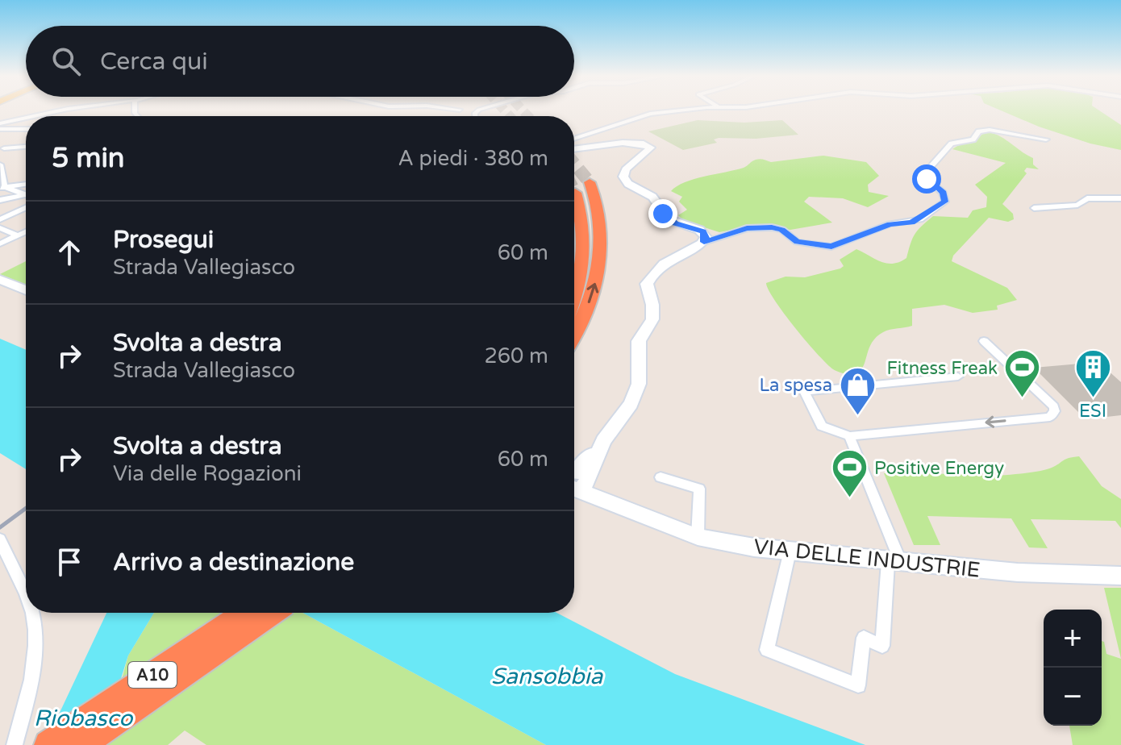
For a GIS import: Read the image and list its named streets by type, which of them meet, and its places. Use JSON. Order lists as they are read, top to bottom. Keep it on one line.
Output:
{"streets":{"highway":["A10"],"street":["VIA DELLE INDUSTRIE"]},"water":["Sansobbia","Riobasco"],"places":{"sports":["Fitness Freak","Positive Energy"],"building":["ESI"],"shop":["La spesa"]},"page":{"search":"Cerca qui","heading":["5 min","A piedi · 380 m"],"list":[["Prosegui","Strada Vallegiasco","60 m"],["Svolta a destra","Strada Vallegiasco","260 m"],["Svolta a destra","Via delle Rogazioni","60 m"],"Arrivo a destinazione"],"map_buttons":["+","−"]}}
